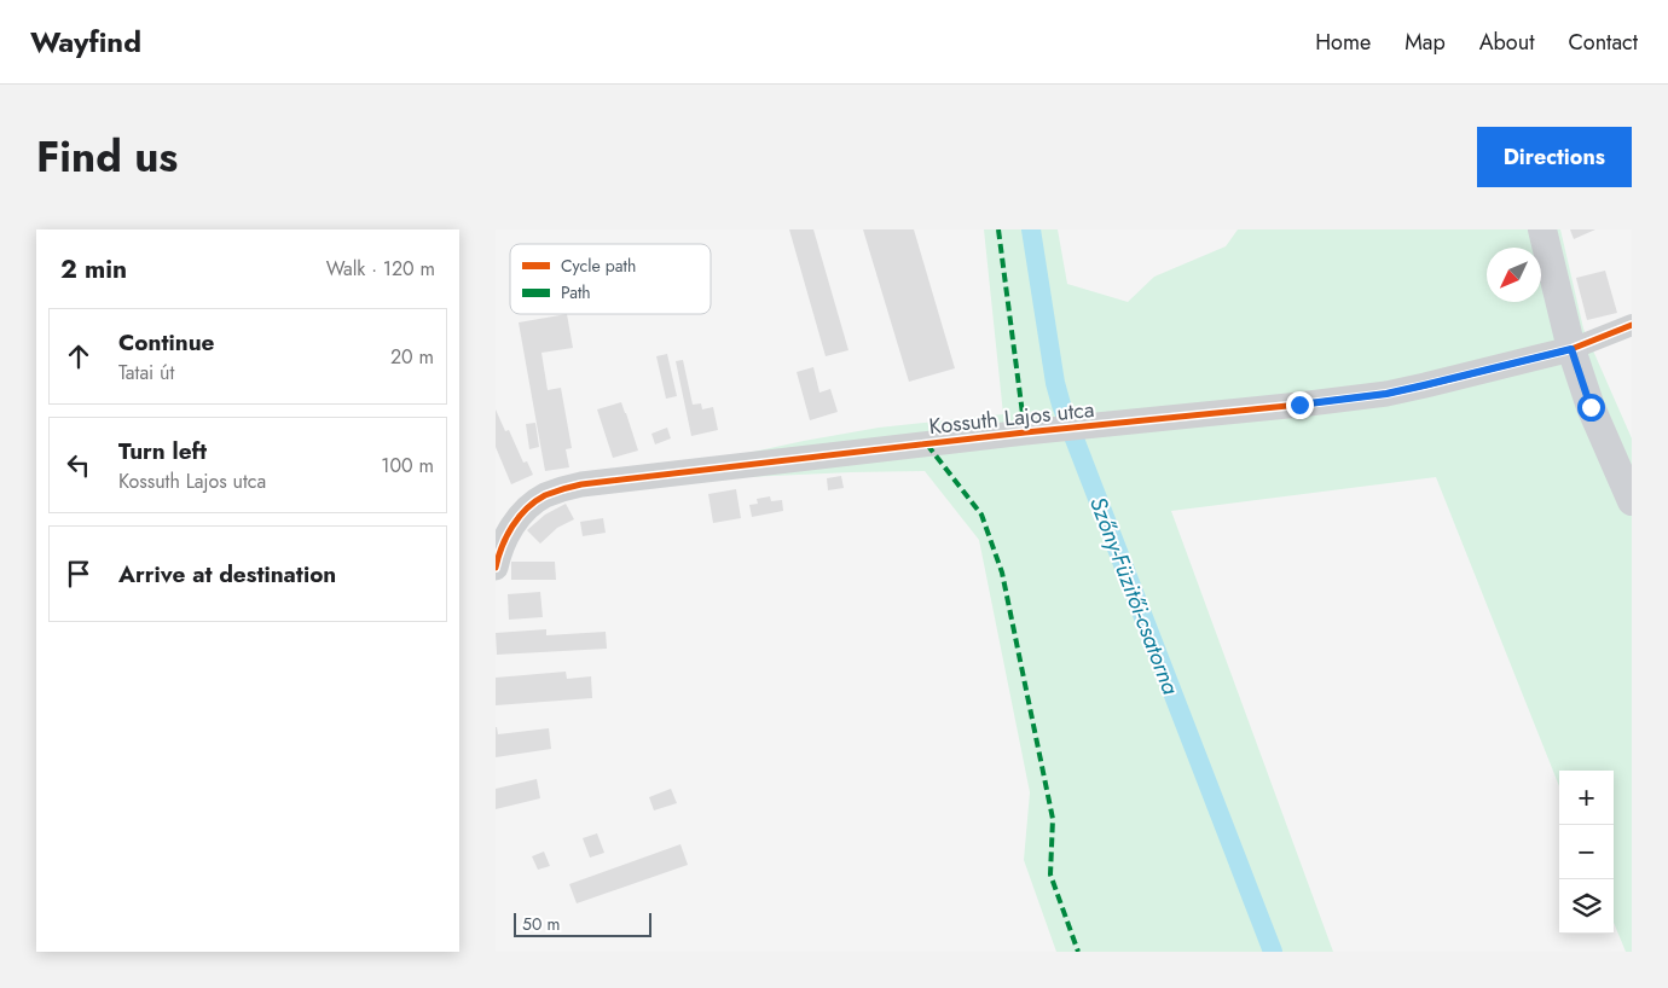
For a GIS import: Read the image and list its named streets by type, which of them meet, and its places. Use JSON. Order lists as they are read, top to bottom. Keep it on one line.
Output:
{"streets":{"street":["Kossuth Lajos utca"]},"water":["Szőny-Füzitői-csatorna"],"legend":["Cycle path","Path"],"scale_bar":"50 m","north":"bottom left","page":{"header":"Wayfind","nav":["Home","Map","About","Contact"],"title":"Find us","buttons":"Directions","heading":["2 min","Walk · 120 m"],"list":[["Continue","Tatai út","20 m"],["Turn left","Kossuth Lajos utca","100 m"],"Arrive at destination"],"map_buttons":["+","−"],"scale":"50 m"}}
